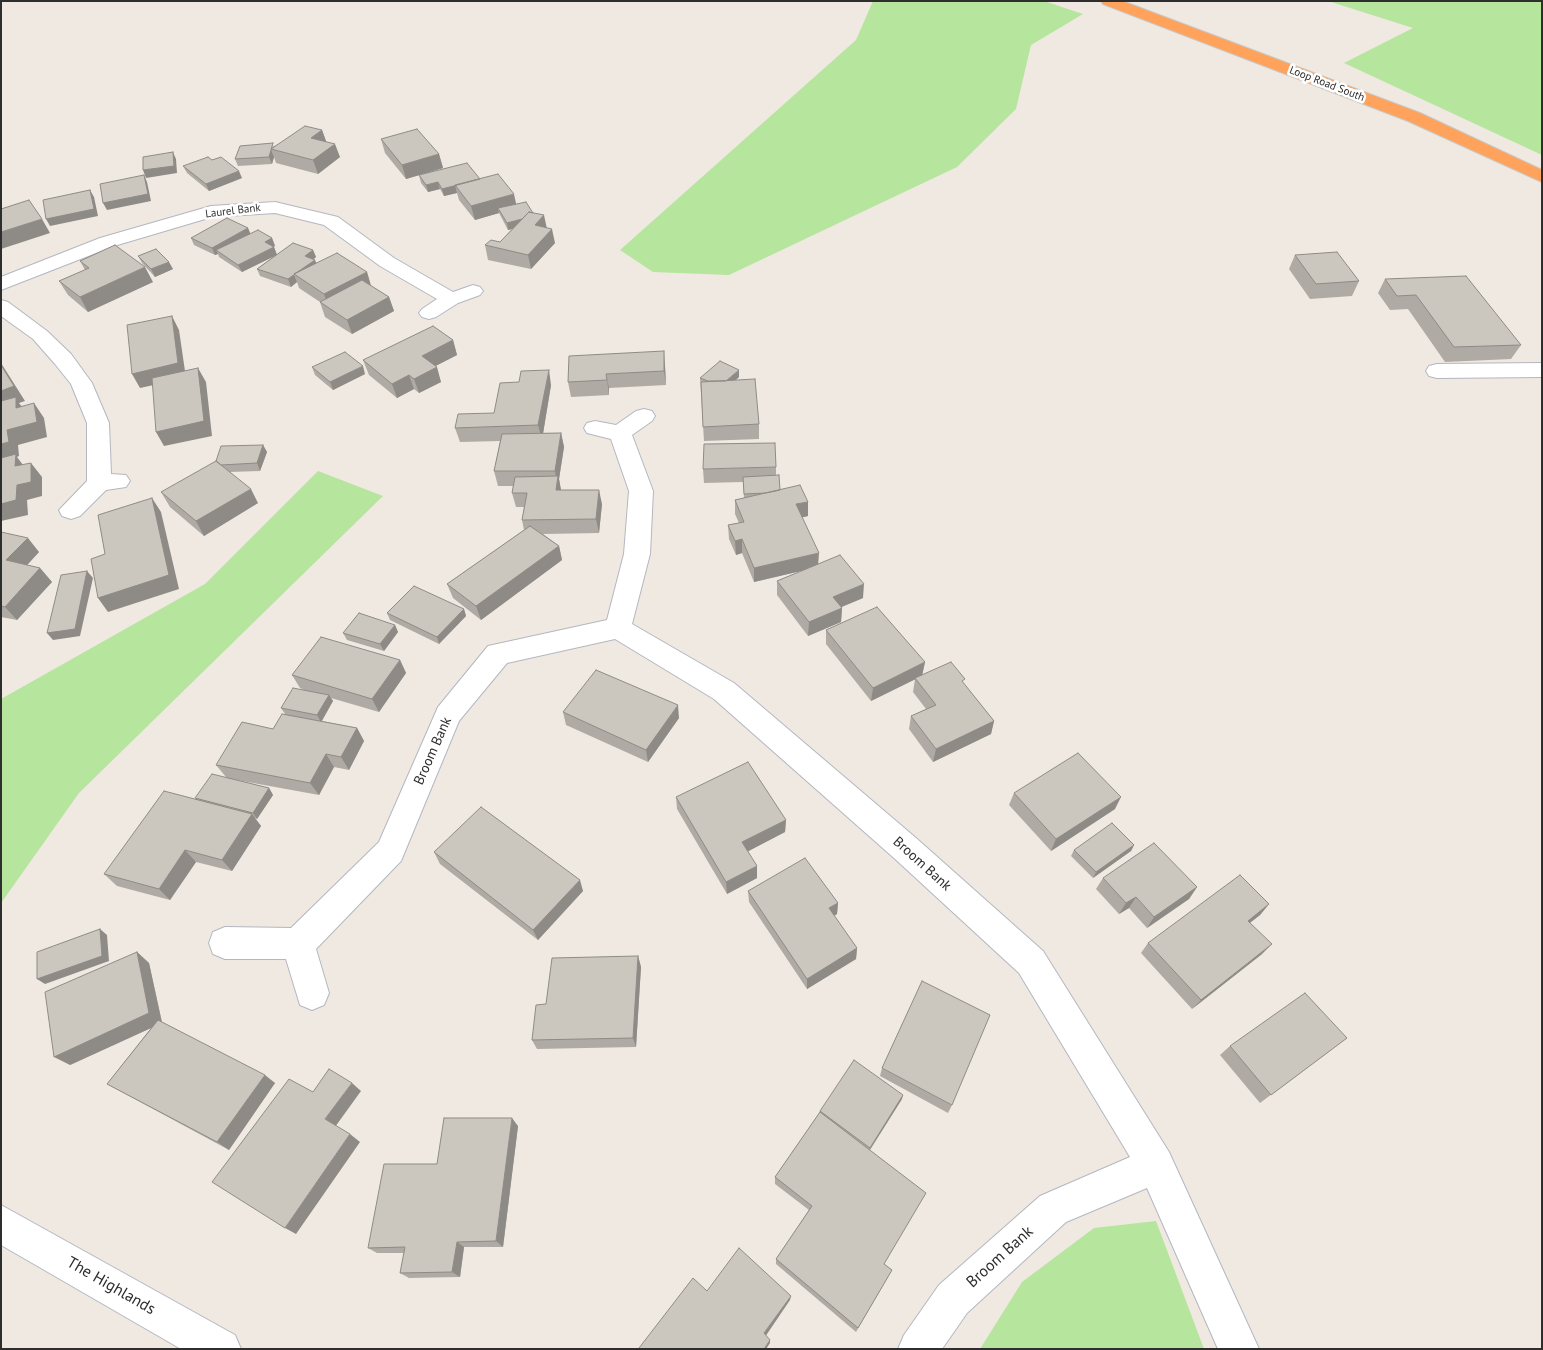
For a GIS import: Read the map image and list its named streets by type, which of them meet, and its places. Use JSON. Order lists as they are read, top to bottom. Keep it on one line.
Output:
{"streets":{"highway":["Loop Road South"],"street":["Laurel Bank","Broom Bank","The Highlands"]}}
